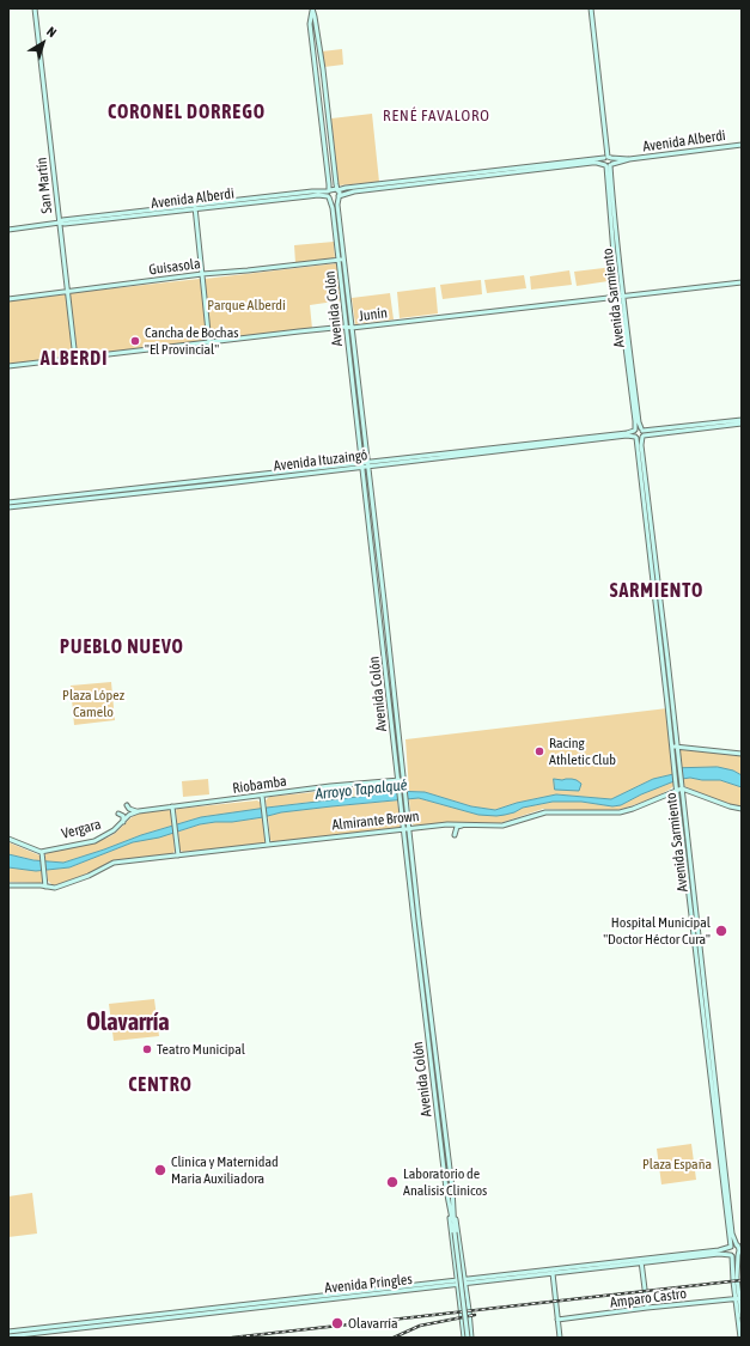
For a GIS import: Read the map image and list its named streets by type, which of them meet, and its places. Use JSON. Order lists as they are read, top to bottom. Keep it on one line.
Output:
{"streets":{"main road":["Avenida Alberdi","San Martín","Guisasola","Avenida Sarmiento","Avenida Colón","Junín","Avenida Ituzaingó","Riobamba","Almirante Brown","Vergara","Avenida Pringles","Amparo Castro"]},"crossings":[["Avenida Alberdi","San Martín"],["Avenida Alberdi","Avenida Sarmiento"],["Avenida Alberdi","Avenida Colón"],["San Martín","Guisasola"],["San Martín","Junín"],["Guisasola","Avenida Colón"],["Avenida Sarmiento","Junín"],["Avenida Sarmiento","Avenida Ituzaingó"],["Avenida Sarmiento","Almirante Brown"],["Avenida Sarmiento","Avenida Pringles"],["Avenida Colón","Junín"],["Avenida Colón","Avenida Ituzaingó"],["Avenida Colón","Riobamba"],["Avenida Colón","Almirante Brown"],["Avenida Colón","Avenida Pringles"],["Riobamba","Vergara"]],"districts":["CORONEL DORREGO","RENÉ FAVALORO","ALBERDI","SARMIENTO","PUEBLO NUEVO","Olavarría","CENTRO"],"water":["Arroyo Tapalqué"],"parks":["Parque Alberdi","Plaza López Camelo","Plaza España"],"places":["Cancha de Bochas \"El Provincial\"","Racing Athletic Club","Hospital Municipal \"Doctor Héctor Cura\"","Teatro Municipal","Clinica y Maternidad Maria Auxiliadora","Laboratorio de Analisis Clinicos","Olavarría"],"north":"top right"}
